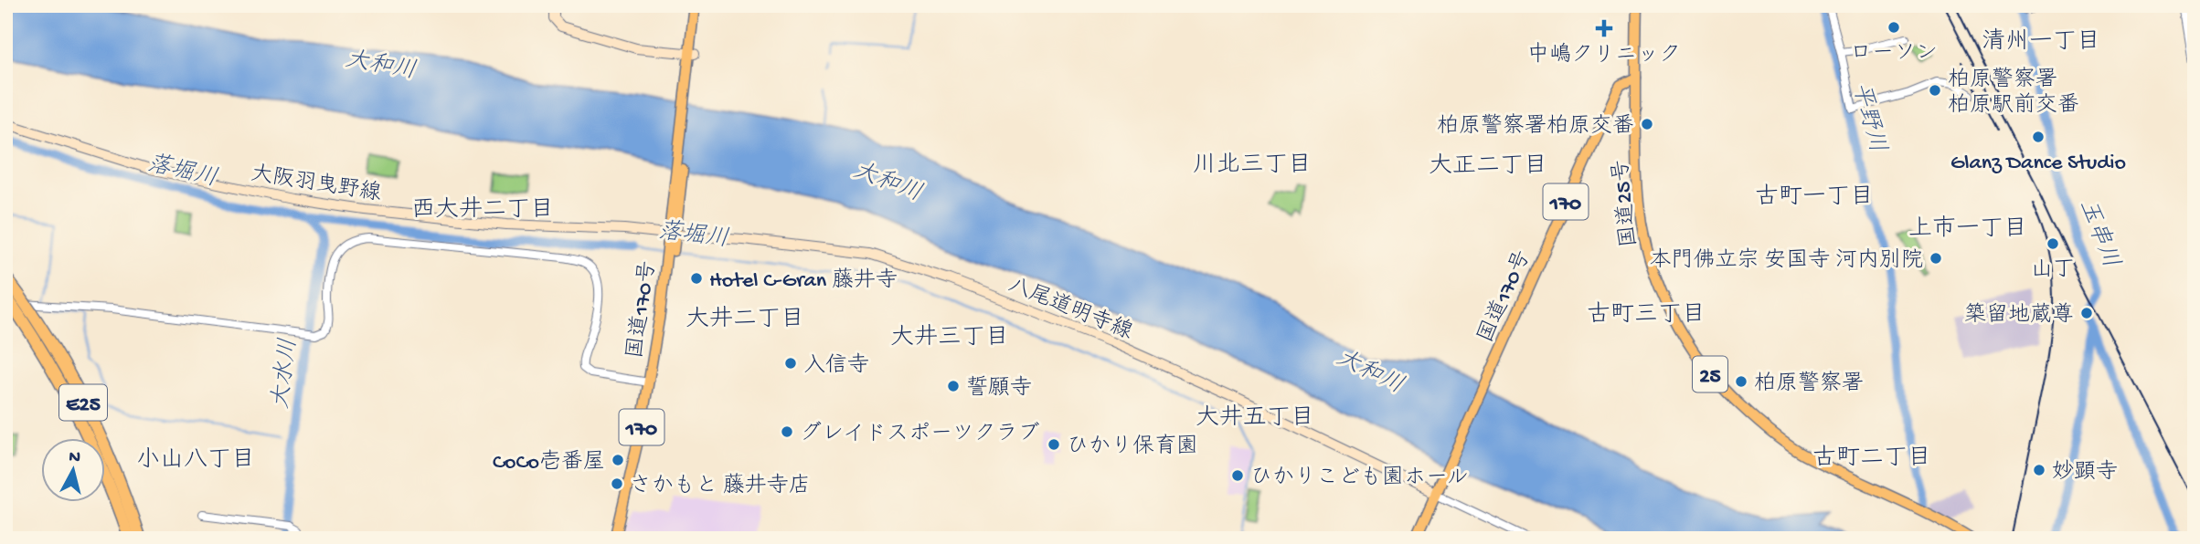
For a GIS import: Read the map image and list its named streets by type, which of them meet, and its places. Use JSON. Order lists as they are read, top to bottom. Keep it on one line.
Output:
{"streets":{"highway":["170","国道25号","国道170号","25","E25"],"main road":["大阪羽曳野線","八尾道明寺線"]},"crossings":[["大阪羽曳野線","国道170号"],["大阪羽曳野線","八尾道明寺線"],["国道25号","国道170号"],["国道170号","八尾道明寺線"]],"districts":["清州一丁目","川北三丁目","大正二丁目","古町一丁目","西大井二丁目","上市一丁目","古町三丁目","大井二丁目","大井三丁目","大井五丁目","古町二丁目","小山八丁目"],"water":["大和川","平野川","落堀川","玉串川","大水川"],"places":{"other":["ローソン","柏原警察署 柏原駅前交番","柏原警察署柏原交番","Glanz Dance Studio","山丁","本門佛立宗 安国寺 河内別院","Hotel C-Gran 藤井寺","築留地蔵尊","入信寺","柏原警察署","誓願寺","グレイドスポーツクラブ","ひかり保育園","CoCo壱番屋","妙顕寺","ひかりこども園ホール","さかもと 藤井寺店"],"health":["中嶋クリニック"]},"north":"top"}
